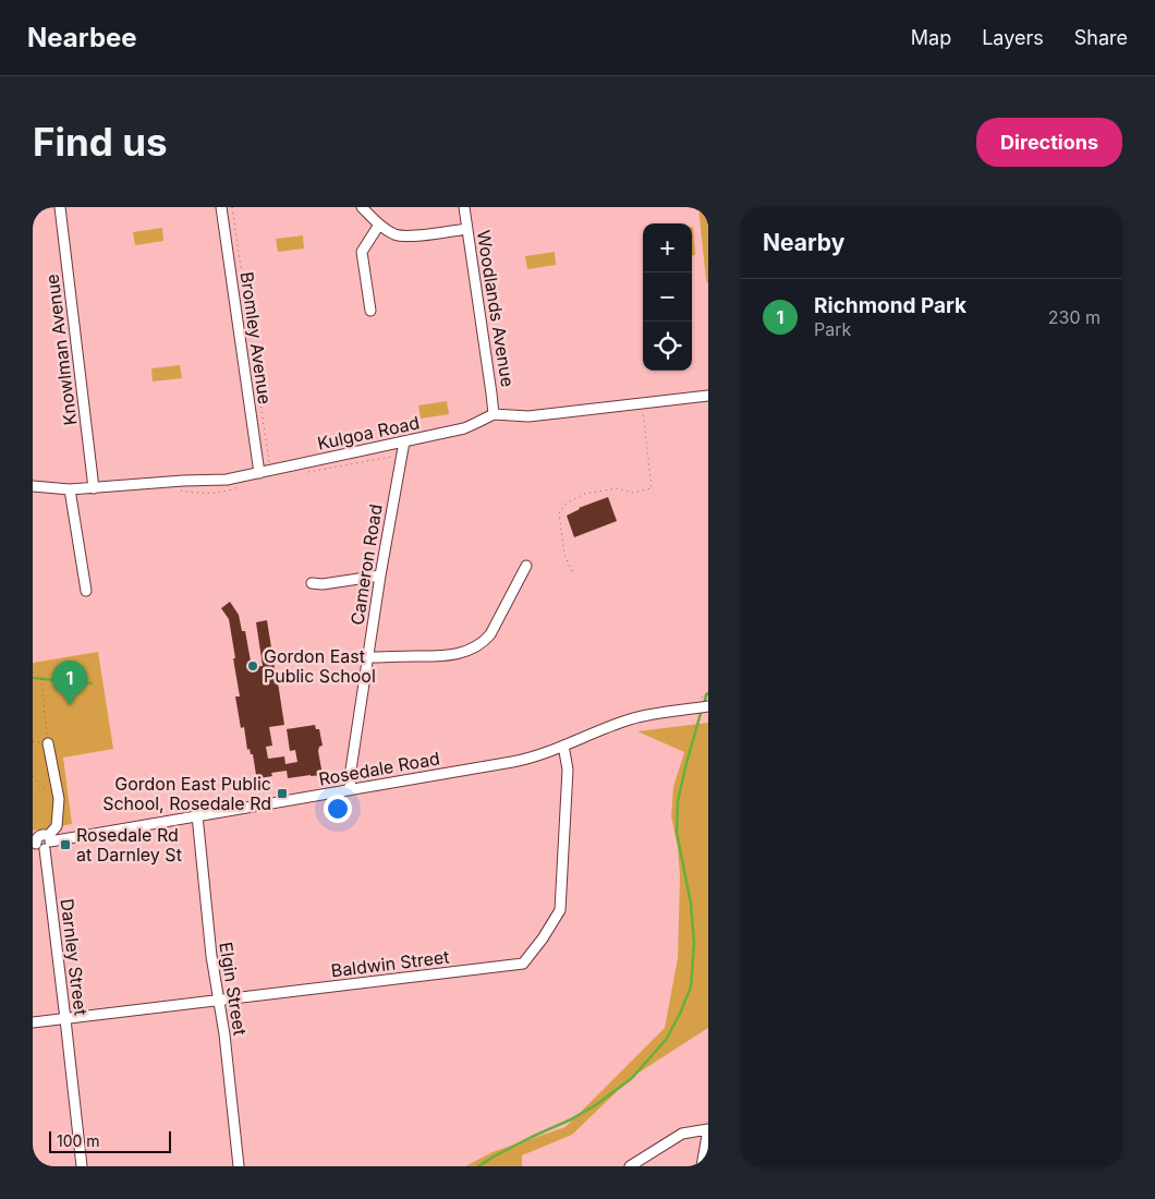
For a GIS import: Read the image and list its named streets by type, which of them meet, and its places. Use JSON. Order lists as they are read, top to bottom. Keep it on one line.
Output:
{"streets":{"street":["Woodlands Avenue","Bromley Avenue","Knowlman Avenue","Kulgoa Road","Cameron Road","Rosedale Road","Darnley Street","Baldwin Street","Elgin Street"]},"crossings":[["Woodlands Avenue","Kulgoa Road"],["Bromley Avenue","Kulgoa Road"],["Knowlman Avenue","Kulgoa Road"],["Kulgoa Road","Cameron Road"],["Cameron Road","Rosedale Road"],["Rosedale Road","Darnley Street"],["Rosedale Road","Baldwin Street"],["Rosedale Road","Elgin Street"],["Darnley Street","Baldwin Street"],["Baldwin Street","Elgin Street"]],"places":{"other":["Gordon East Public School"],"transit":["Gordon East Public School, Rosedale Rd","Rosedale Rd at Darnley St"]},"scale_bar":"100 m","page":{"header":"Nearbee","nav":["Map","Layers","Share"],"buttons":"Directions","title":"Find us","heading":"Nearby","map_buttons":["+","−"],"list":[{"mark":"1","name":"Richmond Park","note":"Park","value":"230 m"}],"pins":"1","scale":"100 m"}}
